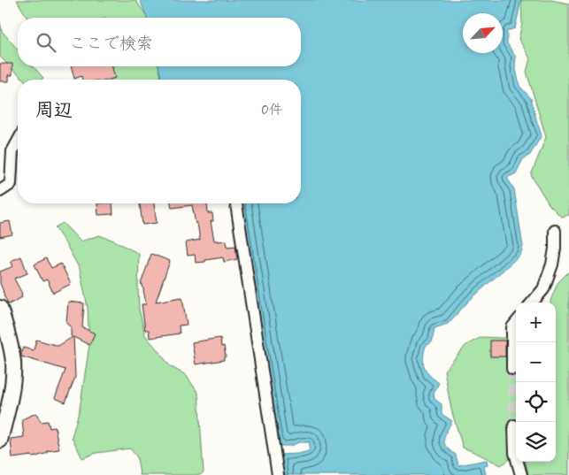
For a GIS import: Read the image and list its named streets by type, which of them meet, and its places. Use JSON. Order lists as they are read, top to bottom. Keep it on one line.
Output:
{"north":"top right","page":{"search":"ここで検索","heading":["周辺","0件"],"map_buttons":["+","−"]}}
